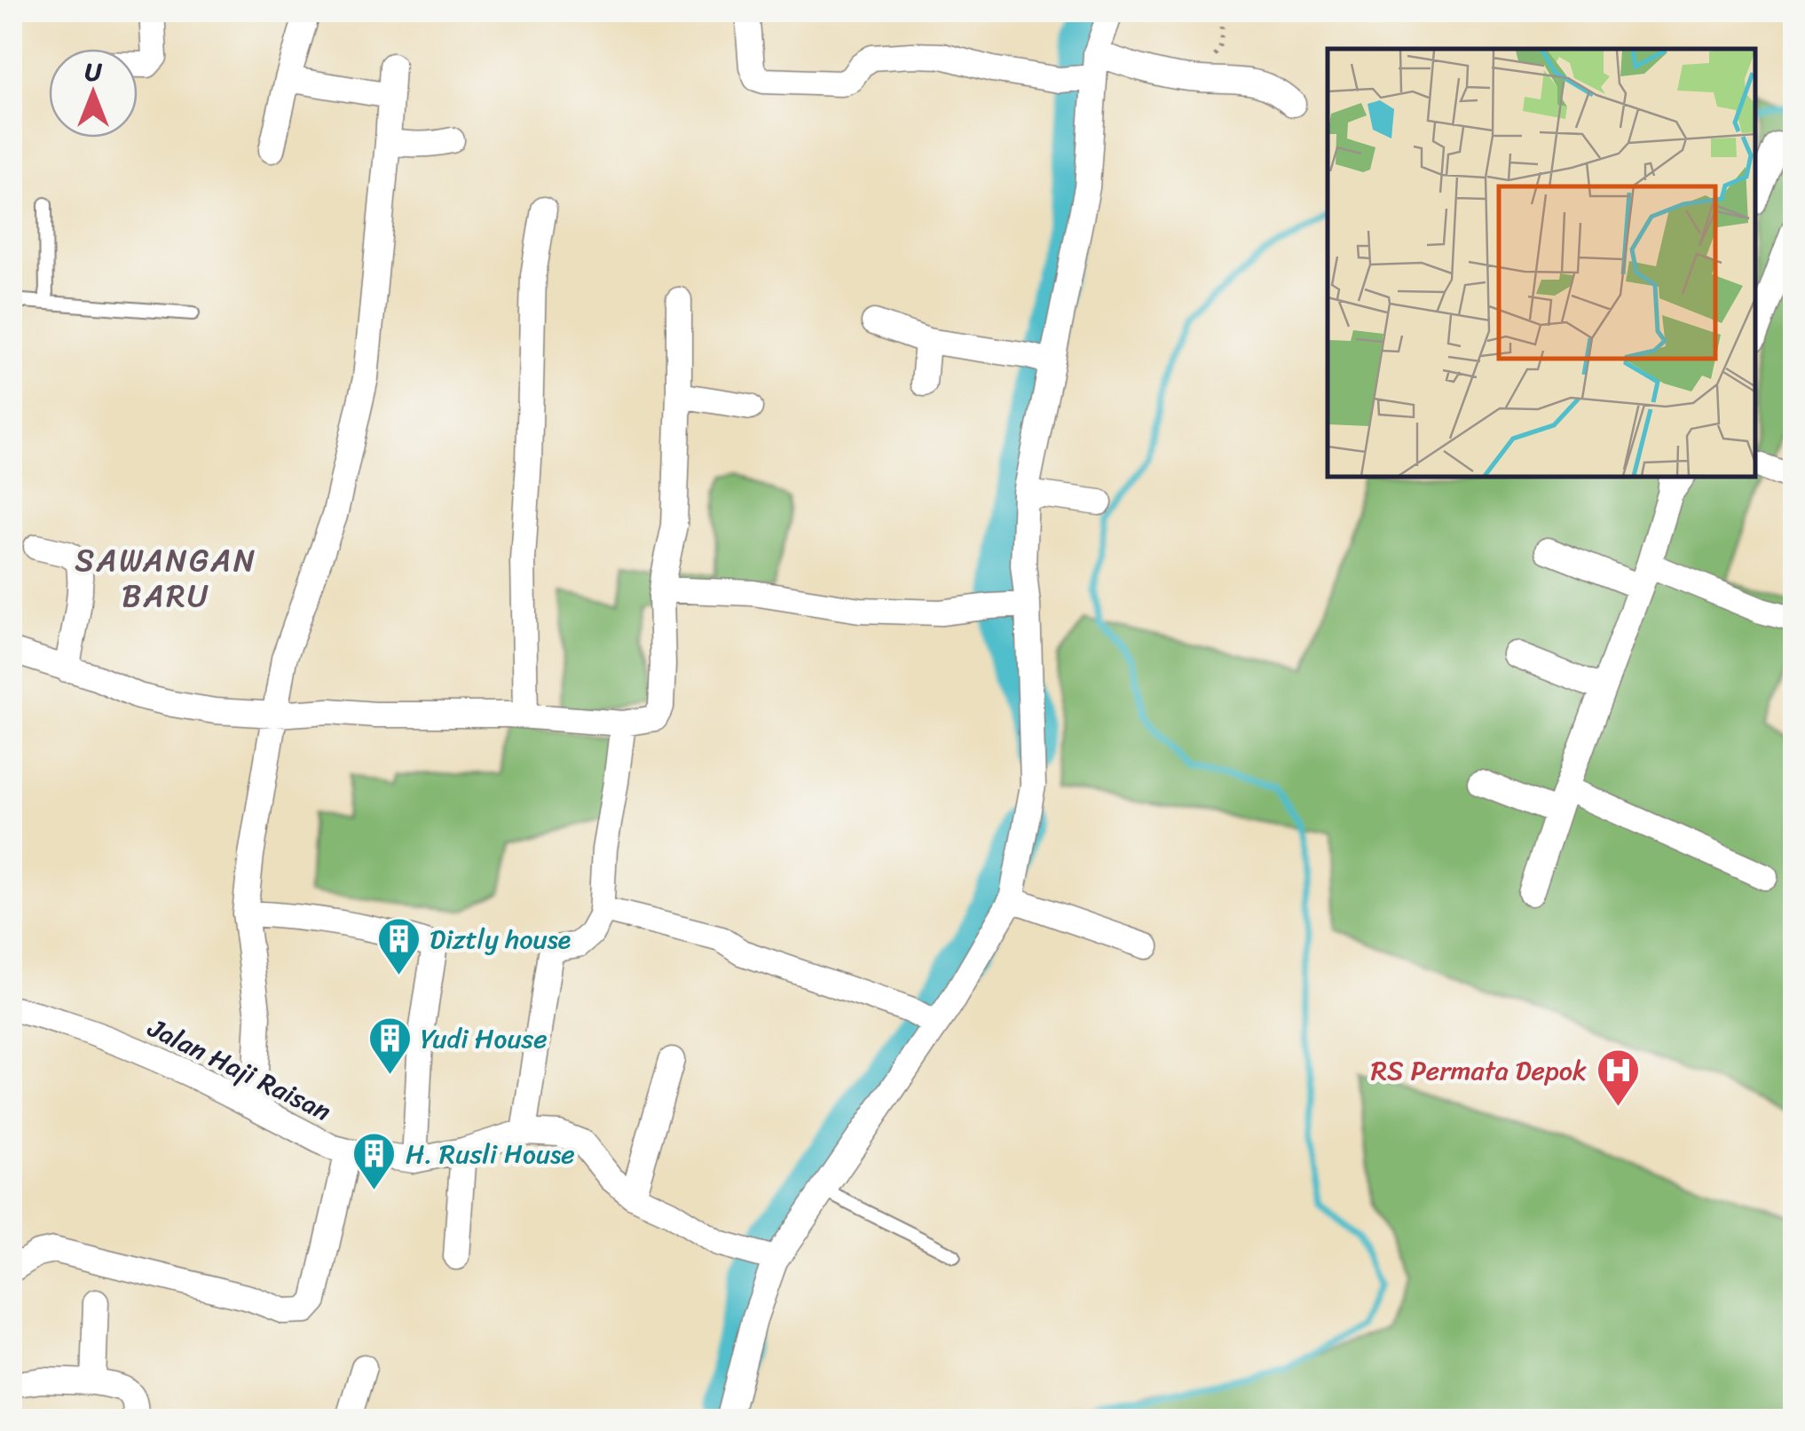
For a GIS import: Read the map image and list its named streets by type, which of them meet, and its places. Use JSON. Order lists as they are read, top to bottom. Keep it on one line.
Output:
{"streets":{"street":["Jalan Haji Raisan"]},"districts":["SAWANGAN BARU"],"places":{"building":["Diztly house","Yudi House","H. Rusli House"],"hospital":["RS Permata Depok"]},"north":"top"}
